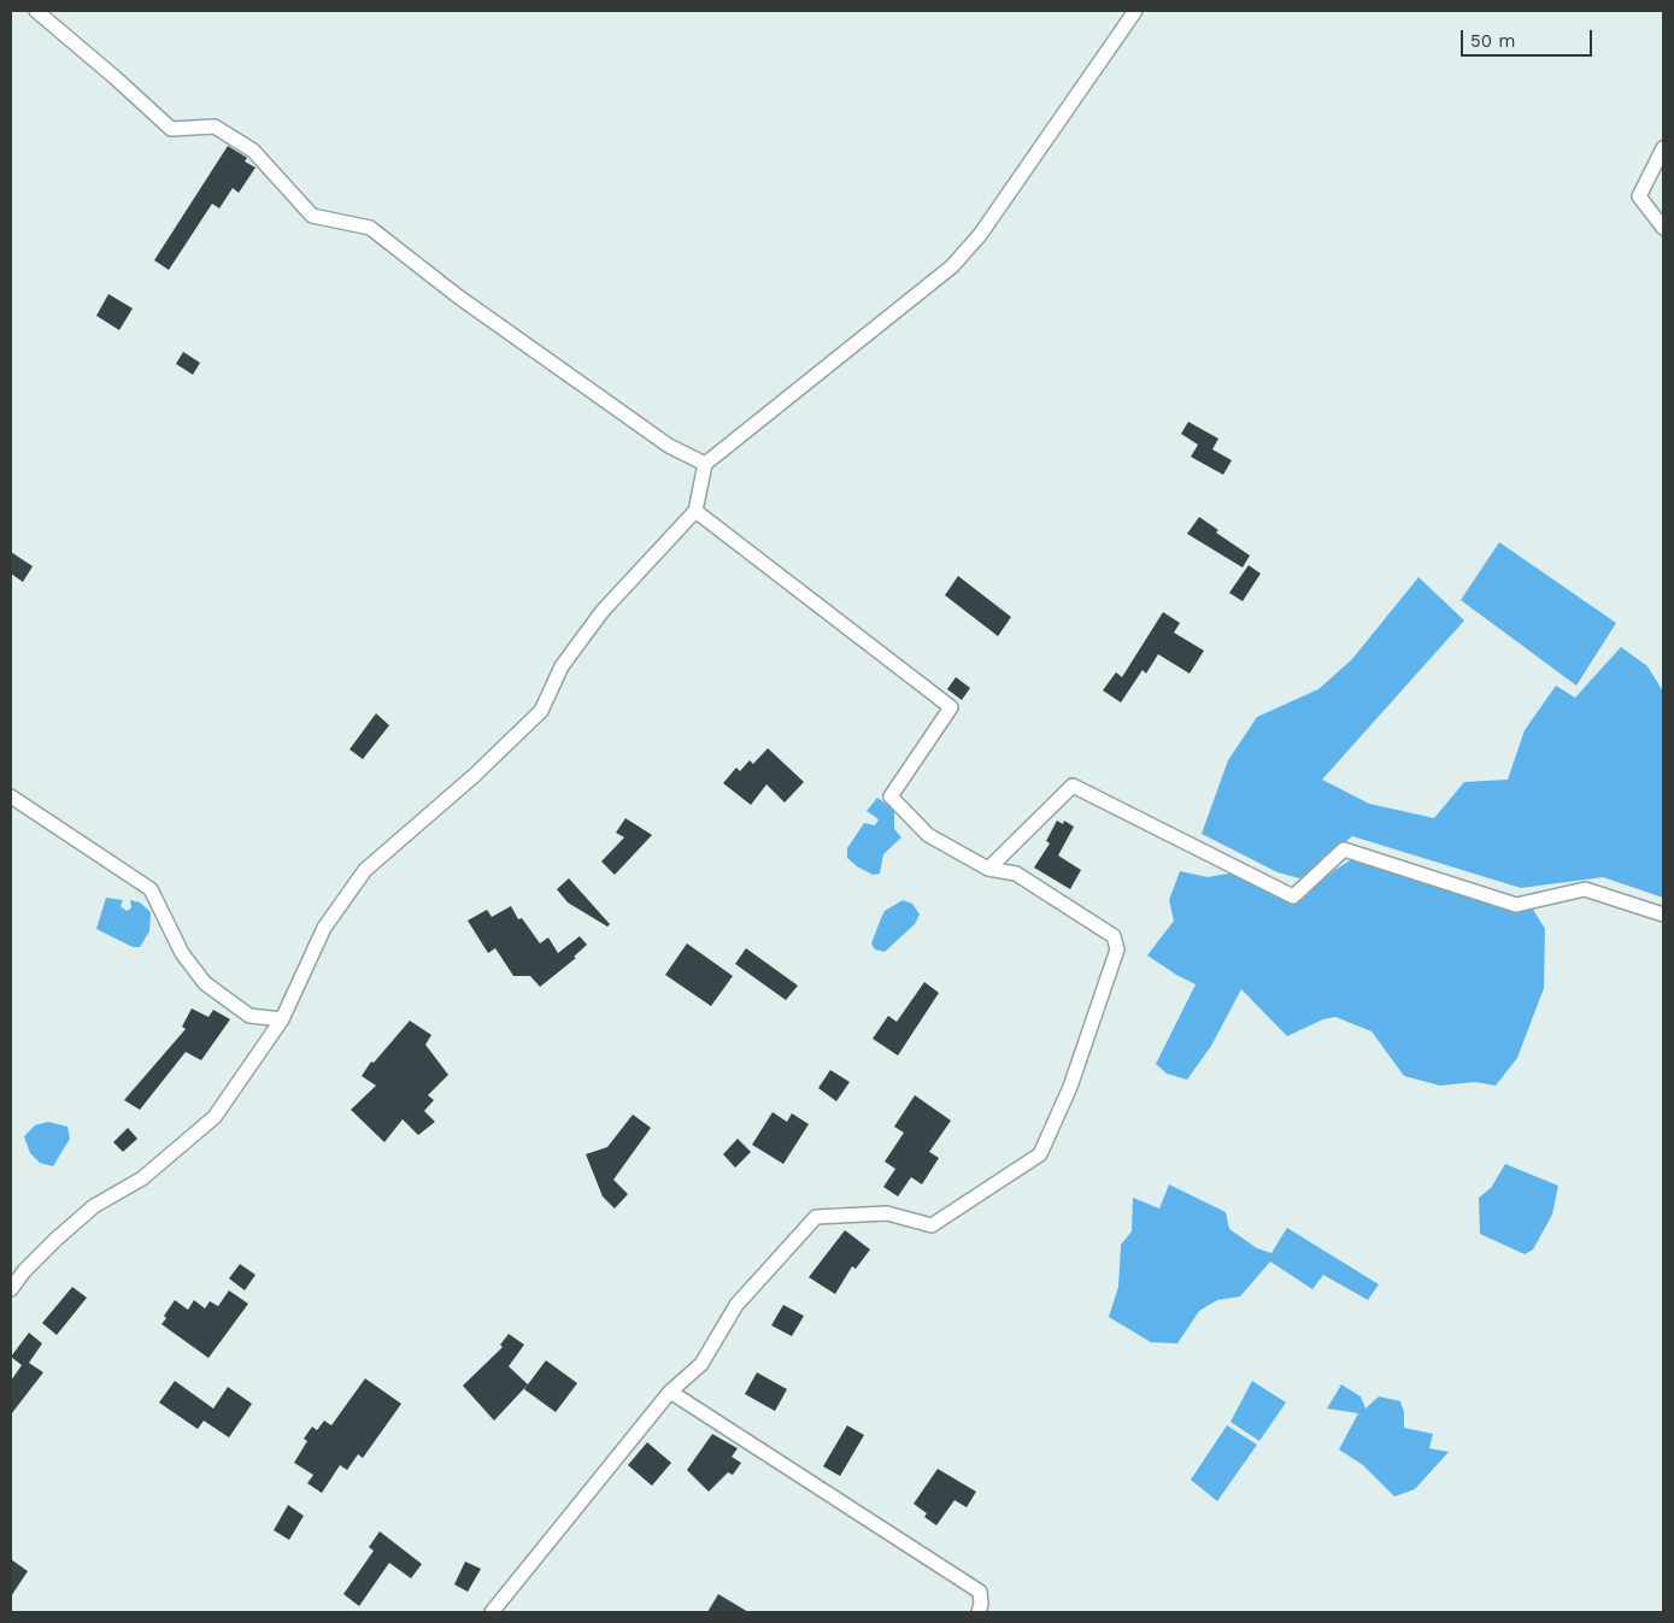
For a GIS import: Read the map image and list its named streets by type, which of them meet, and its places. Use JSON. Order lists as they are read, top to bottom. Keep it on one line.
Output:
{"scale_bar":"50 m"}
